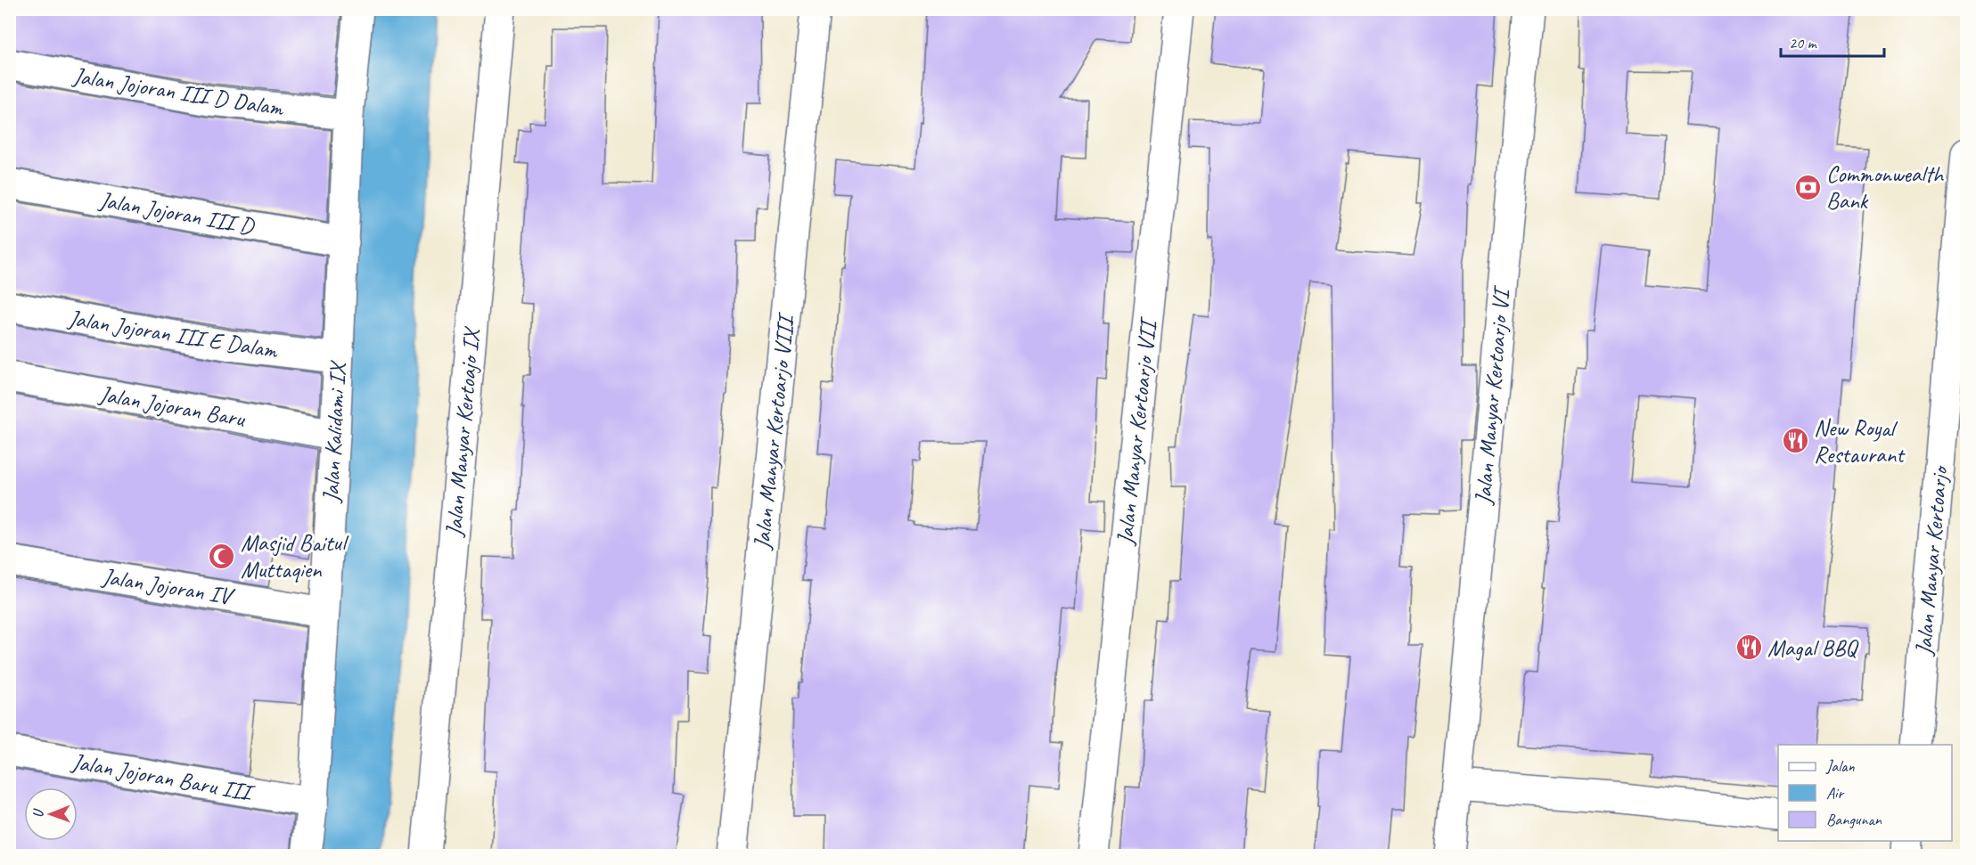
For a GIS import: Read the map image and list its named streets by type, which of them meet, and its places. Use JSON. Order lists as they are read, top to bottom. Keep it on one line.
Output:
{"streets":{"street":["Jalan Jojoran III D Dalam","Jalan Jojoran III D","Jalan Jojoran III E Dalam","Jalan Manyar Kertoarjo VI","Jalan Jojoran Baru","Jalan Kalidami IX","Jalan Manyar Kertoajo IX","Jalan Manyar Kertoarjo VIII","Jalan Manyar Kertoarjo VII","Jalan Manyar Kertoarjo","Jalan Jojoran IV","Jalan Jojoran Baru III"]},"crossings":[["Jalan Jojoran III D Dalam","Jalan Kalidami IX"],["Jalan Jojoran III D","Jalan Kalidami IX"],["Jalan Jojoran III E Dalam","Jalan Kalidami IX"],["Jalan Jojoran Baru","Jalan Kalidami IX"],["Jalan Kalidami IX","Jalan Jojoran IV"],["Jalan Kalidami IX","Jalan Jojoran Baru III"]],"places":{"bank":["Commonwealth Bank"],"restaurant":["New Royal Restaurant","Magal BBQ"],"mosque":["Masjid Baitul Muttaqien"]},"legend":["Jalan","Air","Bangunan"],"scale_bar":"20 m","north":"left"}
